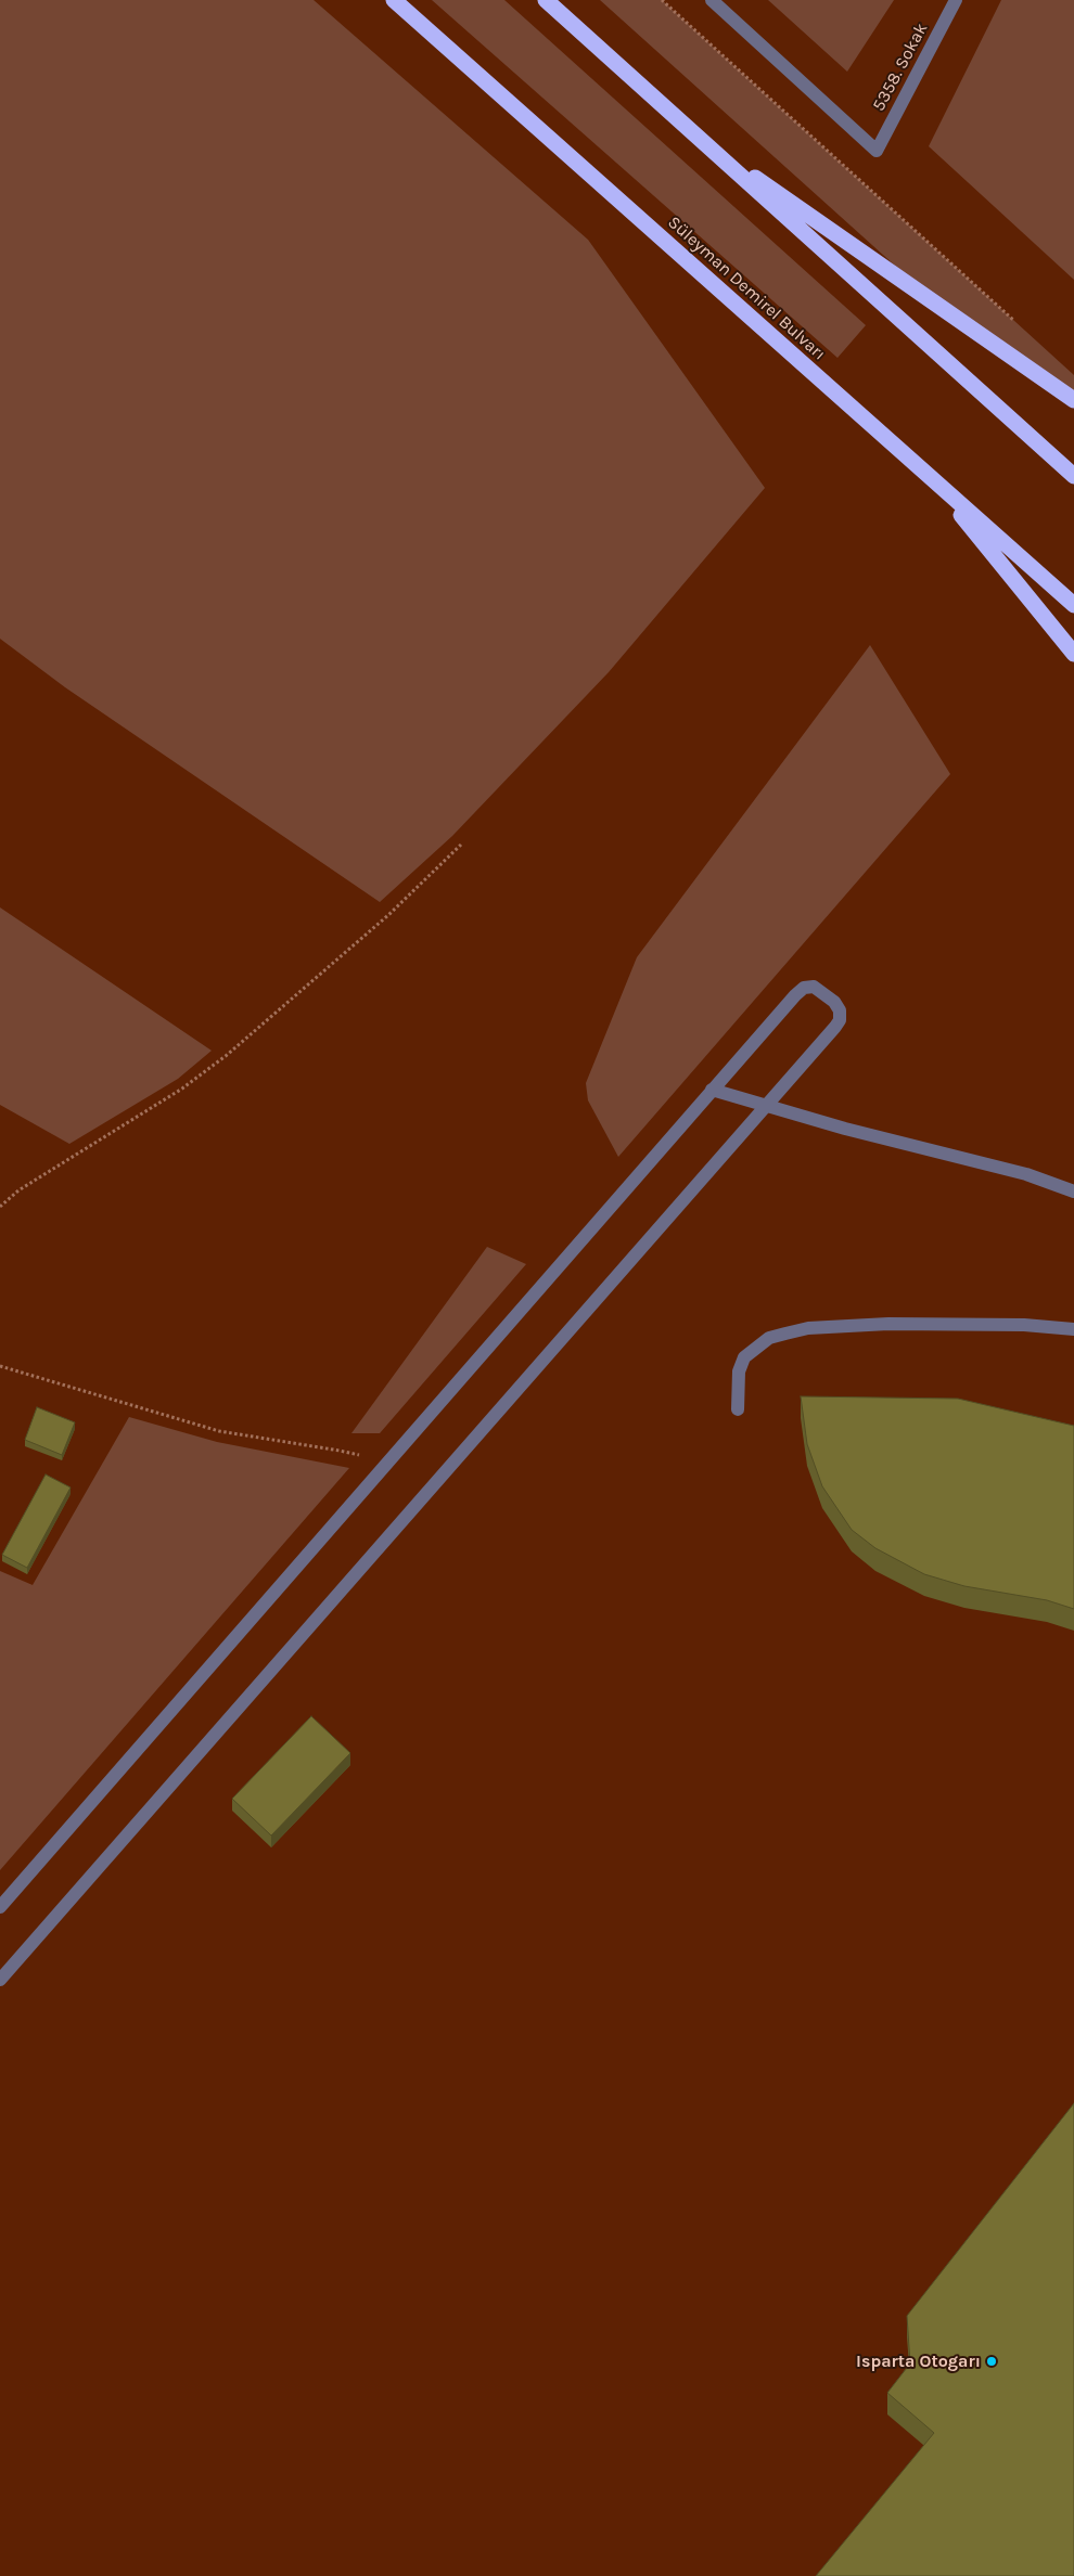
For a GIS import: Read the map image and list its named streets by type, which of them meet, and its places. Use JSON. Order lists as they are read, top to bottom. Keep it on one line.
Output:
{"streets":{"highway":["Süleyman Demirel Bulvarı"],"street":["5358. Sokak"]},"places":["Isparta Otogarı"]}
